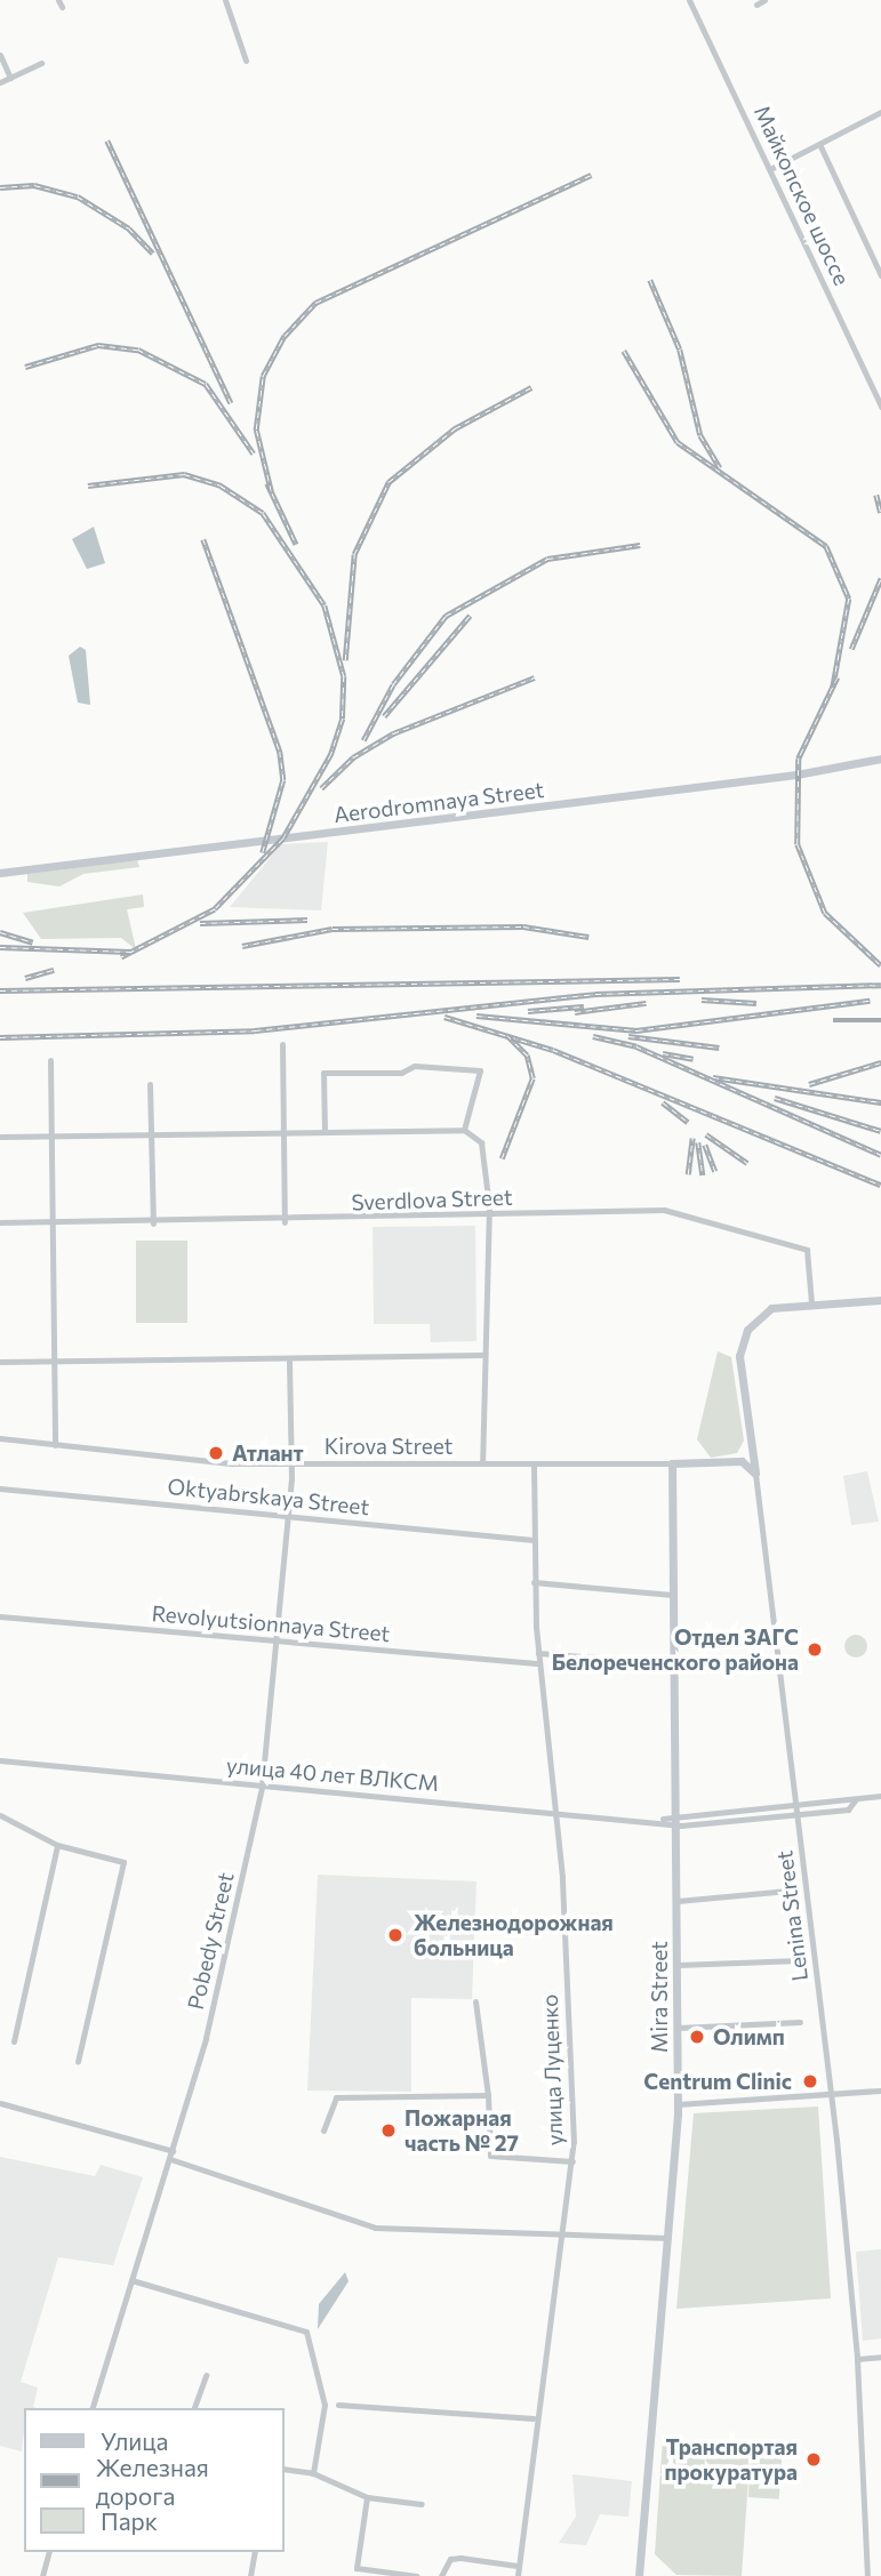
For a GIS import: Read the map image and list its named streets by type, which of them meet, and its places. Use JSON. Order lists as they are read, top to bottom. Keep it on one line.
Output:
{"streets":{"main road":["Aerodromnaya Street","Kirova Street","Lenina Street","Mira Street"],"street":["Майкопское шоссе","Sverdlova Street","Oktyabrskaya Street","Revolyutsionnaya Street","улица 40 лет ВЛКСМ","Pobedy Street","улица Луценко"]},"crossings":[["Sverdlova Street","Lenina Street"],["Kirova Street","Pobedy Street"],["Kirova Street","Mira Street"],["Kirova Street","улица Луценко"],["Oktyabrskaya Street","Pobedy Street"],["Oktyabrskaya Street","улица Луценко"],["Revolyutsionnaya Street","Pobedy Street"],["Revolyutsionnaya Street","улица Луценко"],["улица 40 лет ВЛКСМ","Lenina Street"],["улица 40 лет ВЛКСМ","Pobedy Street"],["улица 40 лет ВЛКСМ","Mira Street"],["улица 40 лет ВЛКСМ","улица Луценко"]],"places":["Атлант","Отдел ЗАГС Белореченского района","Железнодорожная больница","Олимп","Centrum Clinic","Пожарная часть № 27","Транспортая прокуратура"],"legend":["Улица","Железная дорога","Парк"]}
